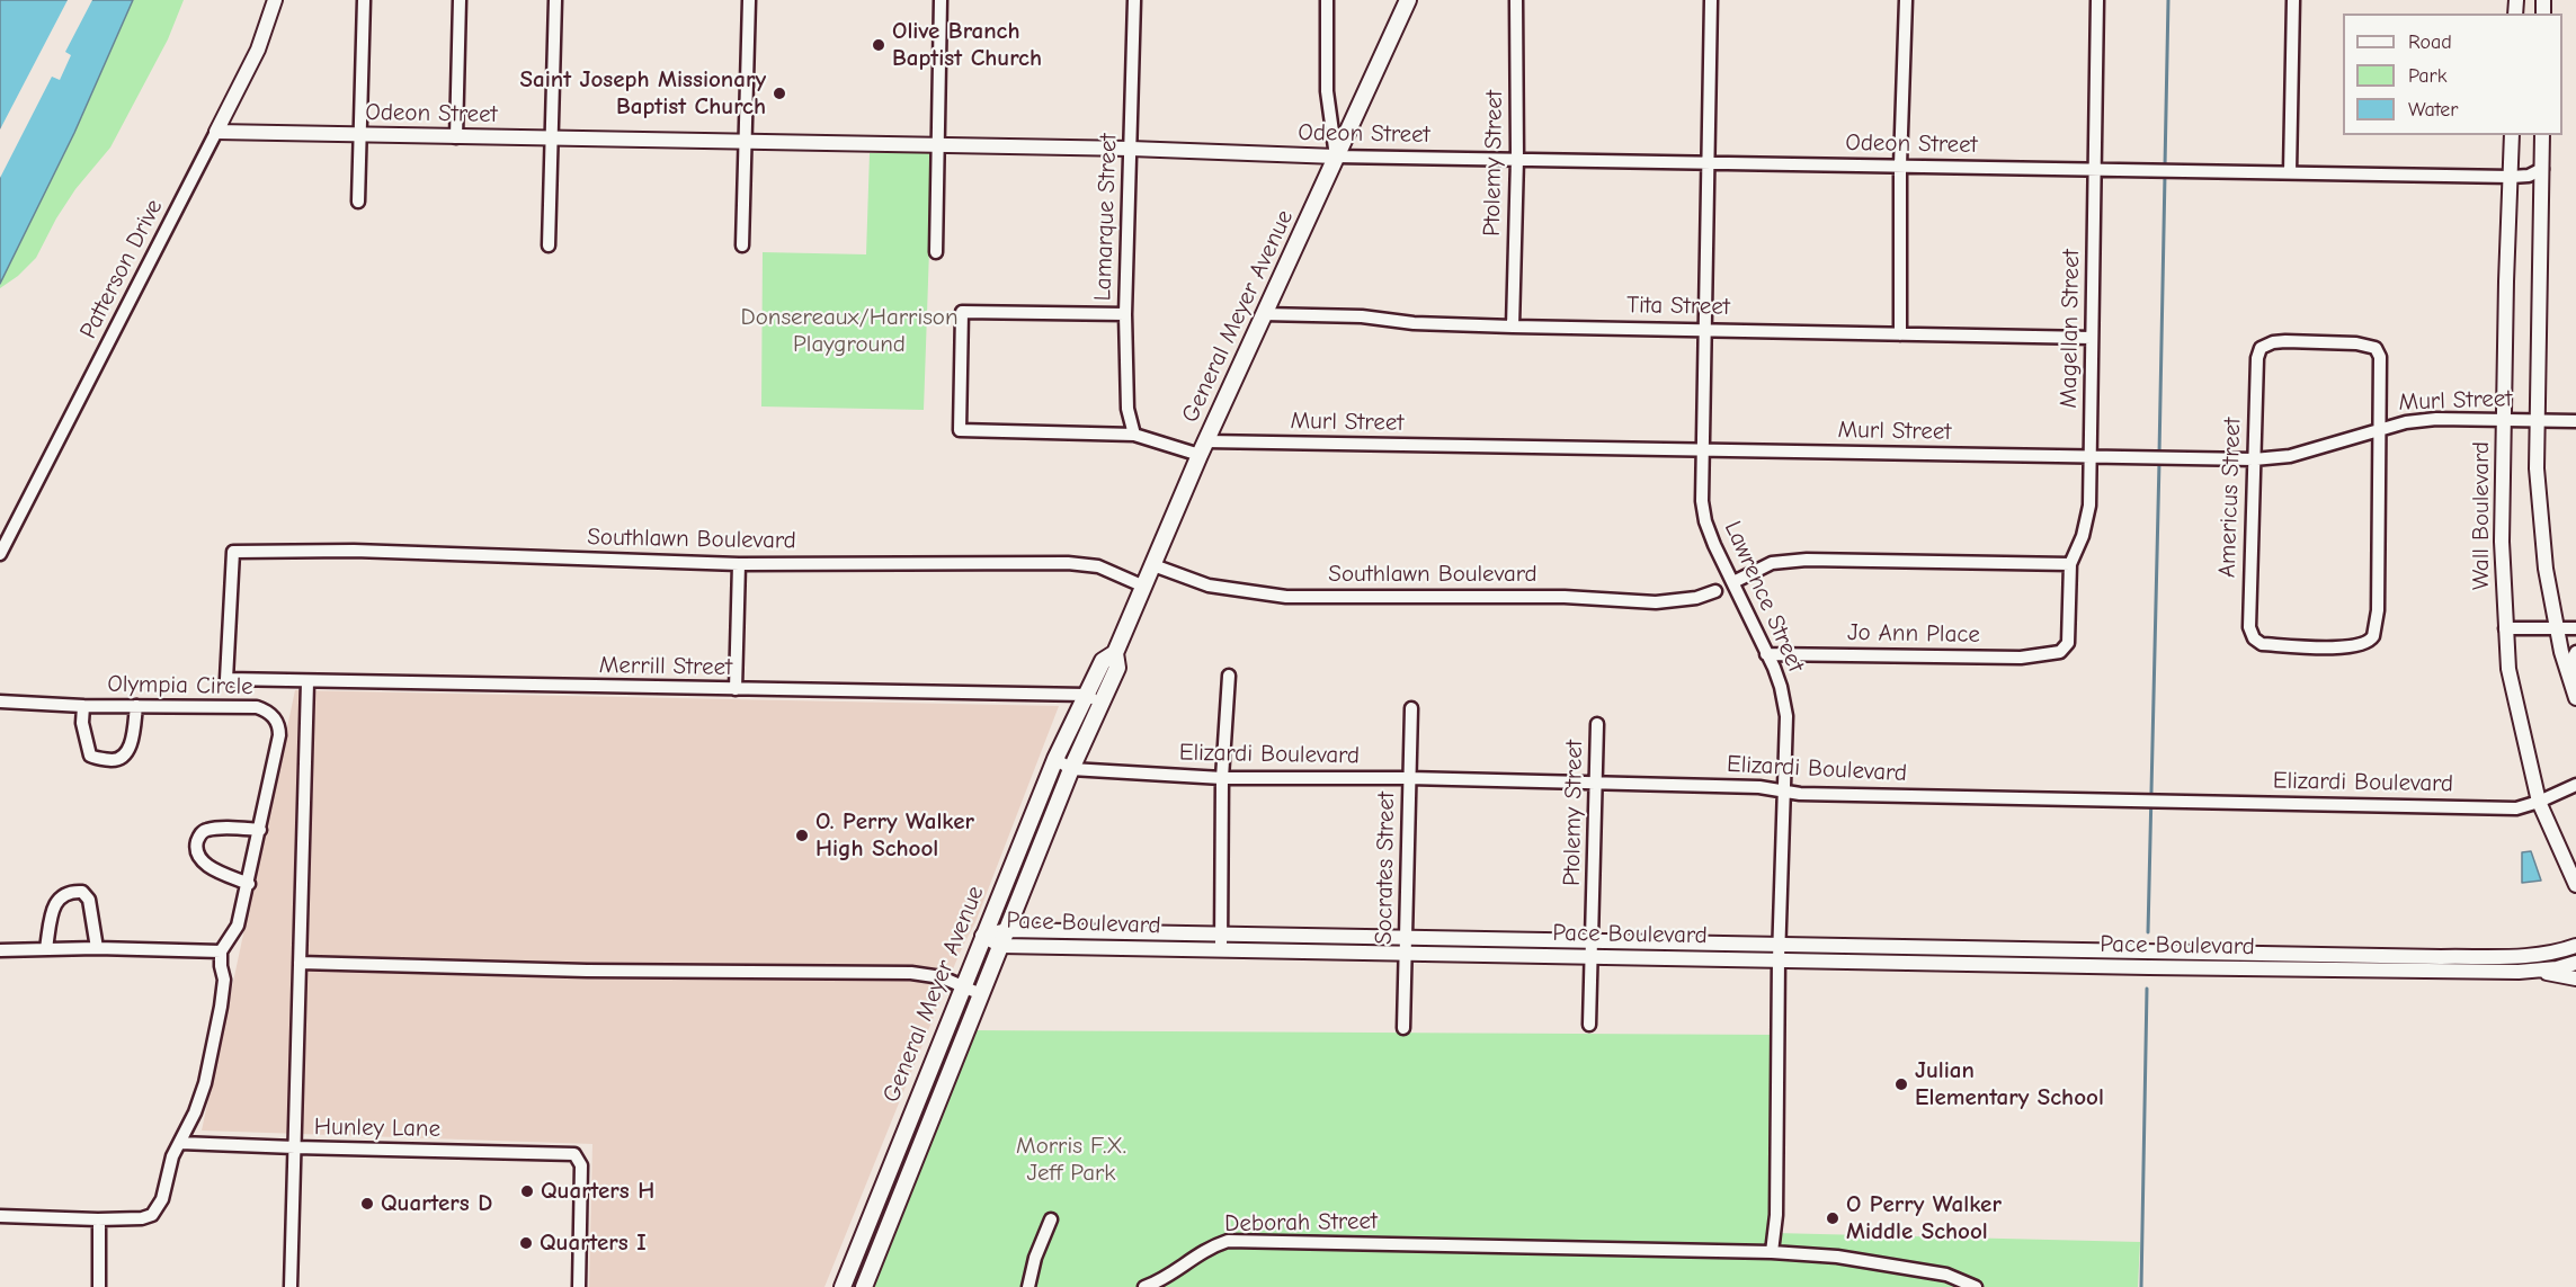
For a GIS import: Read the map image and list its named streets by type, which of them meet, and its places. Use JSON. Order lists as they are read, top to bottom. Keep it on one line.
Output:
{"streets":{"main road":["General Meyer Avenue"],"street":["Odeon Street","Ptolemy Street","Lamarque Street","Patterson Drive","Tita Street","Magellan Street","Murl Street","Americus Street","Wall Boulevard","Southlawn Boulevard","Lawrence Street","Jo Ann Place","Merrill Street","Olympia Circle","Elizardi Boulevard","Socrates Street","Pace Boulevard","Hunley Lane","Deborah Street"]},"crossings":[["Odeon Street","Ptolemy Street"],["Odeon Street","Lamarque Street"],["Odeon Street","Patterson Drive"],["Odeon Street","General Meyer Avenue"],["Odeon Street","Magellan Street"],["Odeon Street","Wall Boulevard"],["Odeon Street","Lawrence Street"],["Ptolemy Street","Tita Street"],["Ptolemy Street","Elizardi Boulevard"],["Ptolemy Street","Pace Boulevard"],["Lamarque Street","Murl Street"],["Tita Street","General Meyer Avenue"],["Tita Street","Magellan Street"],["Tita Street","Lawrence Street"],["General Meyer Avenue","Murl Street"],["General Meyer Avenue","Southlawn Boulevard"],["General Meyer Avenue","Merrill Street"],["General Meyer Avenue","Elizardi Boulevard"],["General Meyer Avenue","Pace Boulevard"],["Magellan Street","Murl Street"],["Magellan Street","Jo Ann Place"],["Murl Street","Americus Street"],["Murl Street","Wall Boulevard"],["Murl Street","Lawrence Street"],["Wall Boulevard","Elizardi Boulevard"],["Southlawn Boulevard","Merrill Street"],["Lawrence Street","Jo Ann Place"],["Lawrence Street","Elizardi Boulevard"],["Lawrence Street","Pace Boulevard"],["Lawrence Street","Deborah Street"],["Elizardi Boulevard","Socrates Street"],["Socrates Street","Pace Boulevard"]],"parks":["Donsereaux/Harrison Playground","Morris F.X. Jeff Park"],"places":["Olive Branch Baptist Church","Saint Joseph Missionary Baptist Church","O. Perry Walker High School","Julian Elementary School","Quarters H","Quarters D","O Perry Walker Middle School","Quarters I"],"legend":["Road","Park","Water"]}
